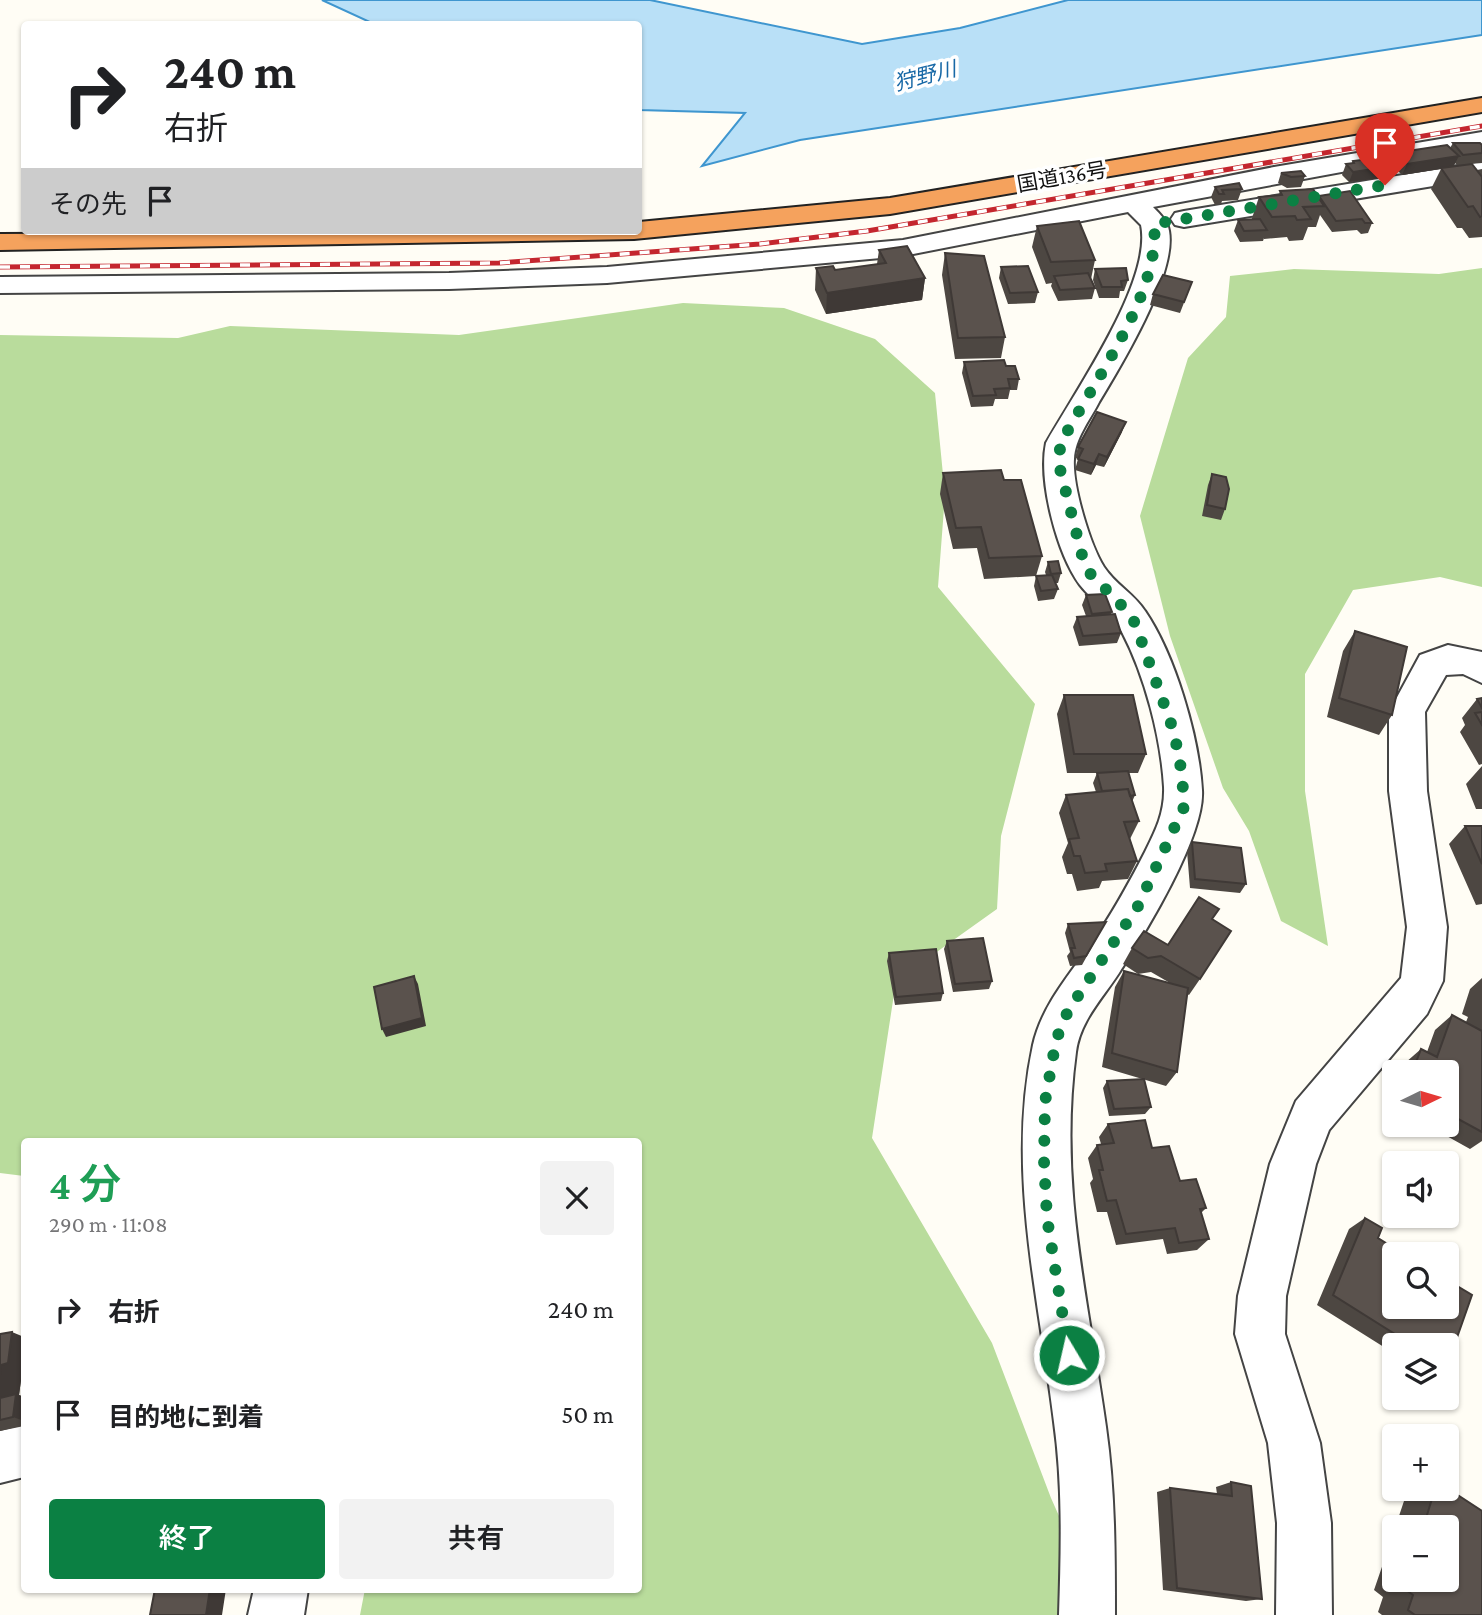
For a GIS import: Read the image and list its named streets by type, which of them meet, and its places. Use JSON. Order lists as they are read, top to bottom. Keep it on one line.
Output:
{"streets":{"highway":["国道136号"]},"water":["狩野川"],"north":"right","page":{"turn":["240 m","右折"],"then":"その先","map_buttons":["+","−"],"heading":["4 分","290 m · 11:08"],"list":[{"name":"右折","value":"240 m"},{"name":"目的地に到着","value":"50 m"}],"buttons":["終了","共有"]}}
